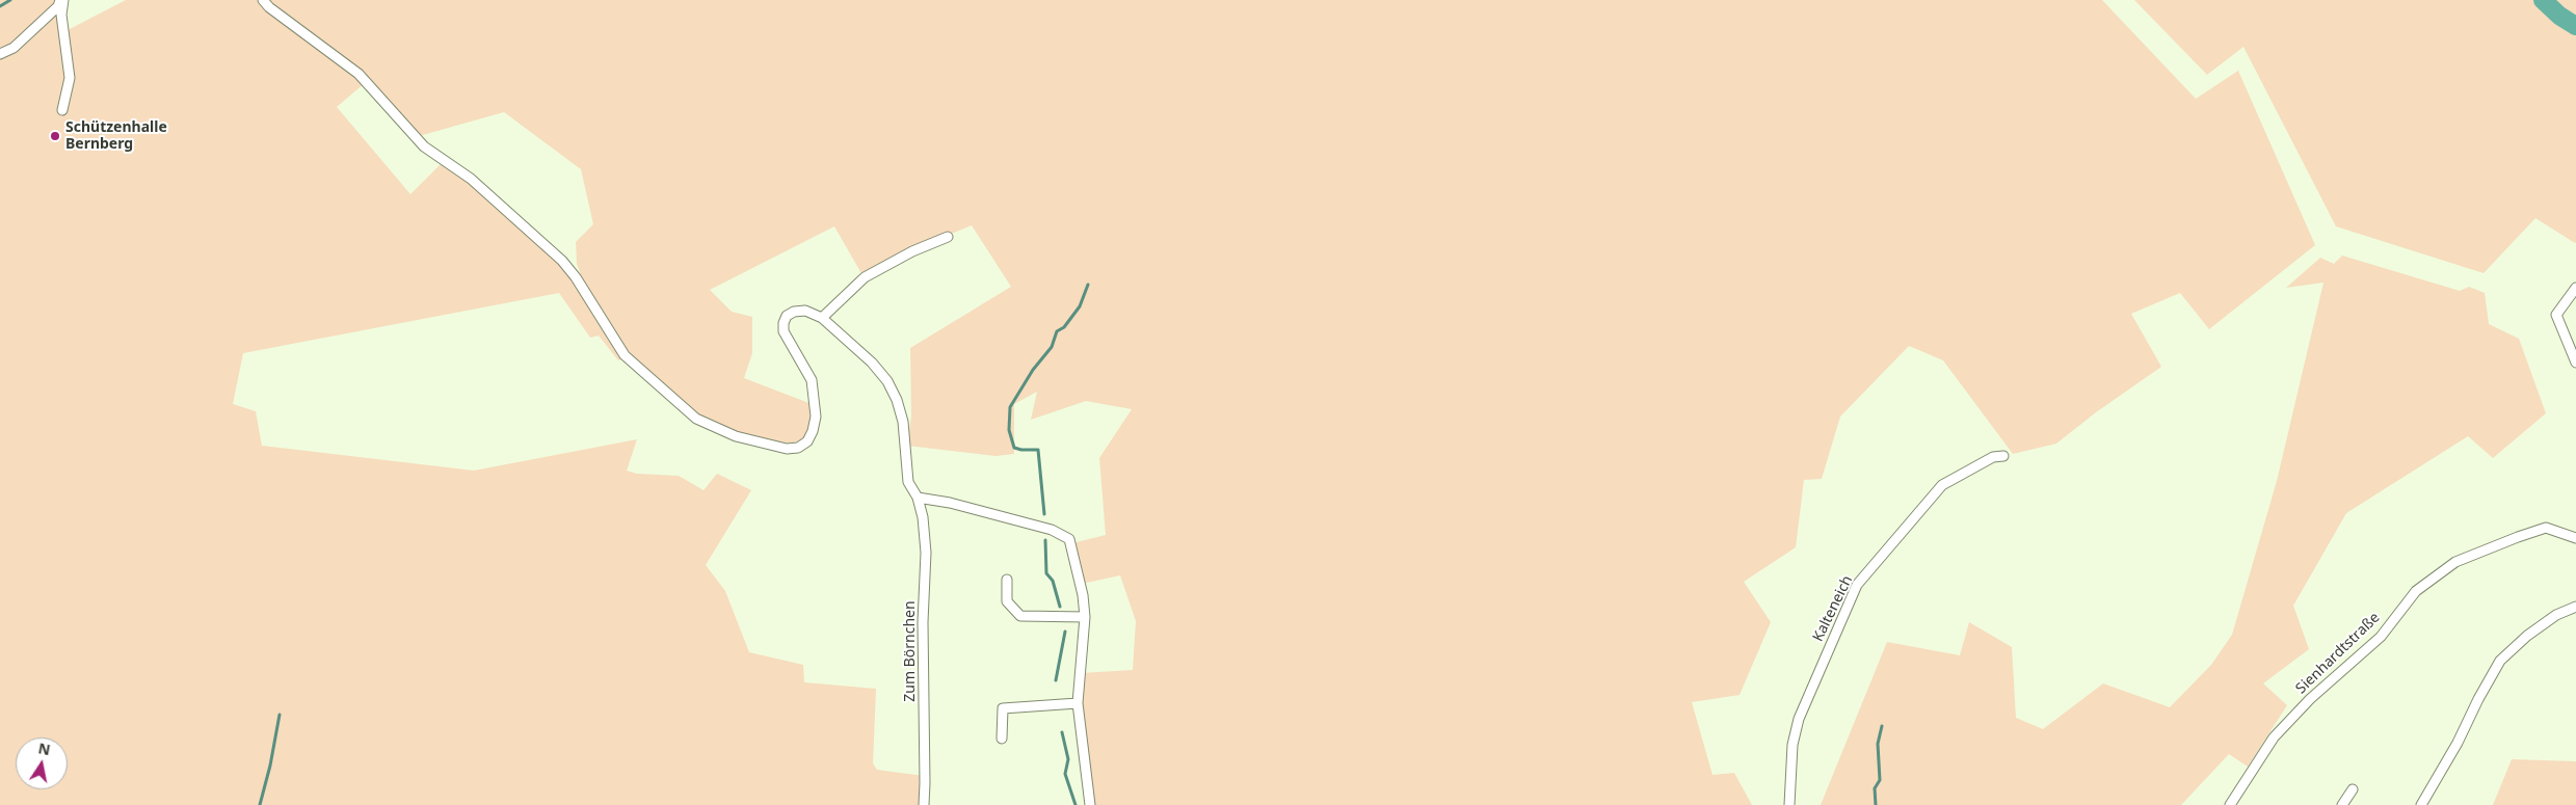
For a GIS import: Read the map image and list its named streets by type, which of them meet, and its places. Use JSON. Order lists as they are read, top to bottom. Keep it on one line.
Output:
{"streets":{"street":["Kalteneich","Zum Börnchen","Sienhardtstraße"]},"places":["Schützenhalle Bernberg"],"north":"top"}
